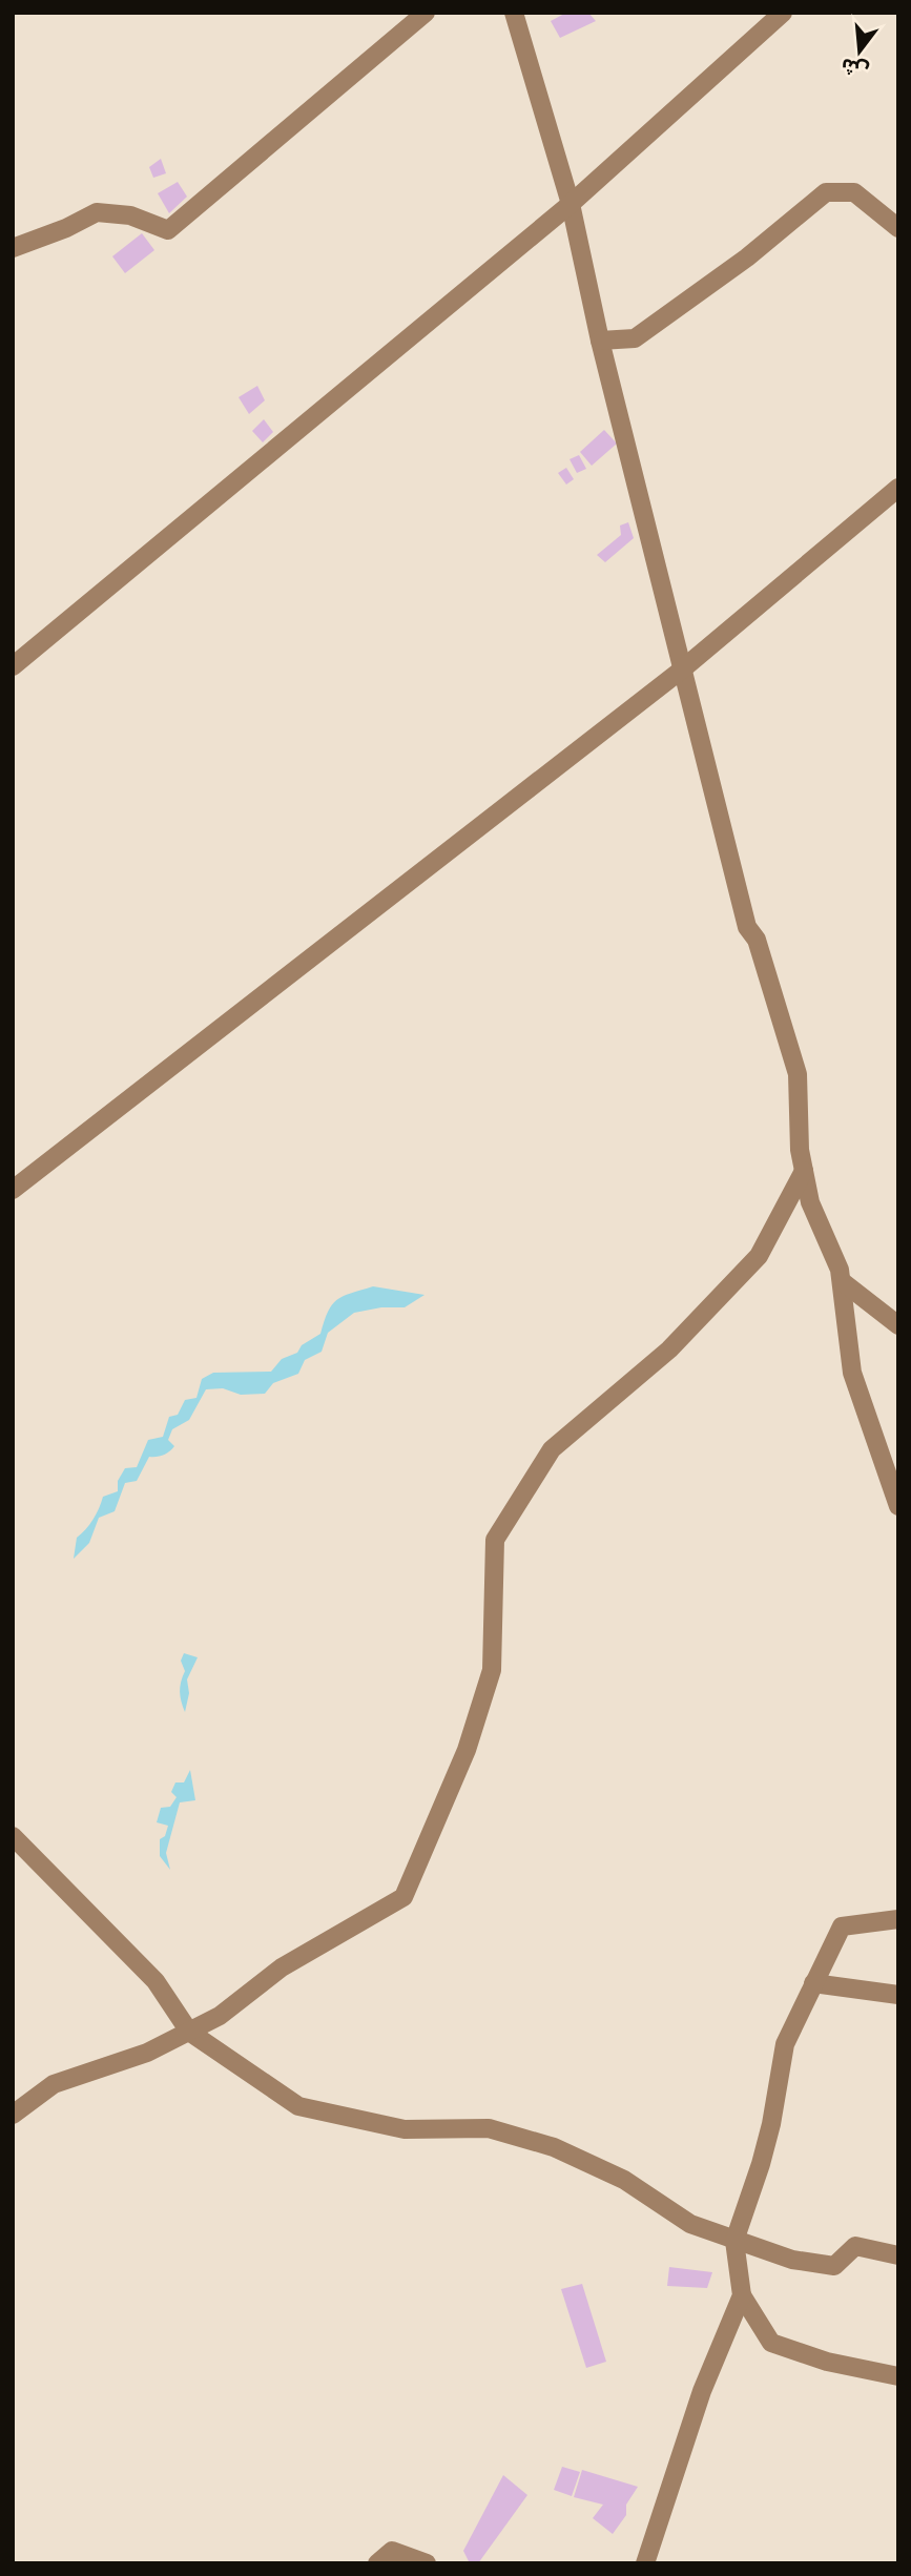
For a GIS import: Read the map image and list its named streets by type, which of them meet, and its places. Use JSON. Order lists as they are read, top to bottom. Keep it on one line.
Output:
{"north":"bottom"}
